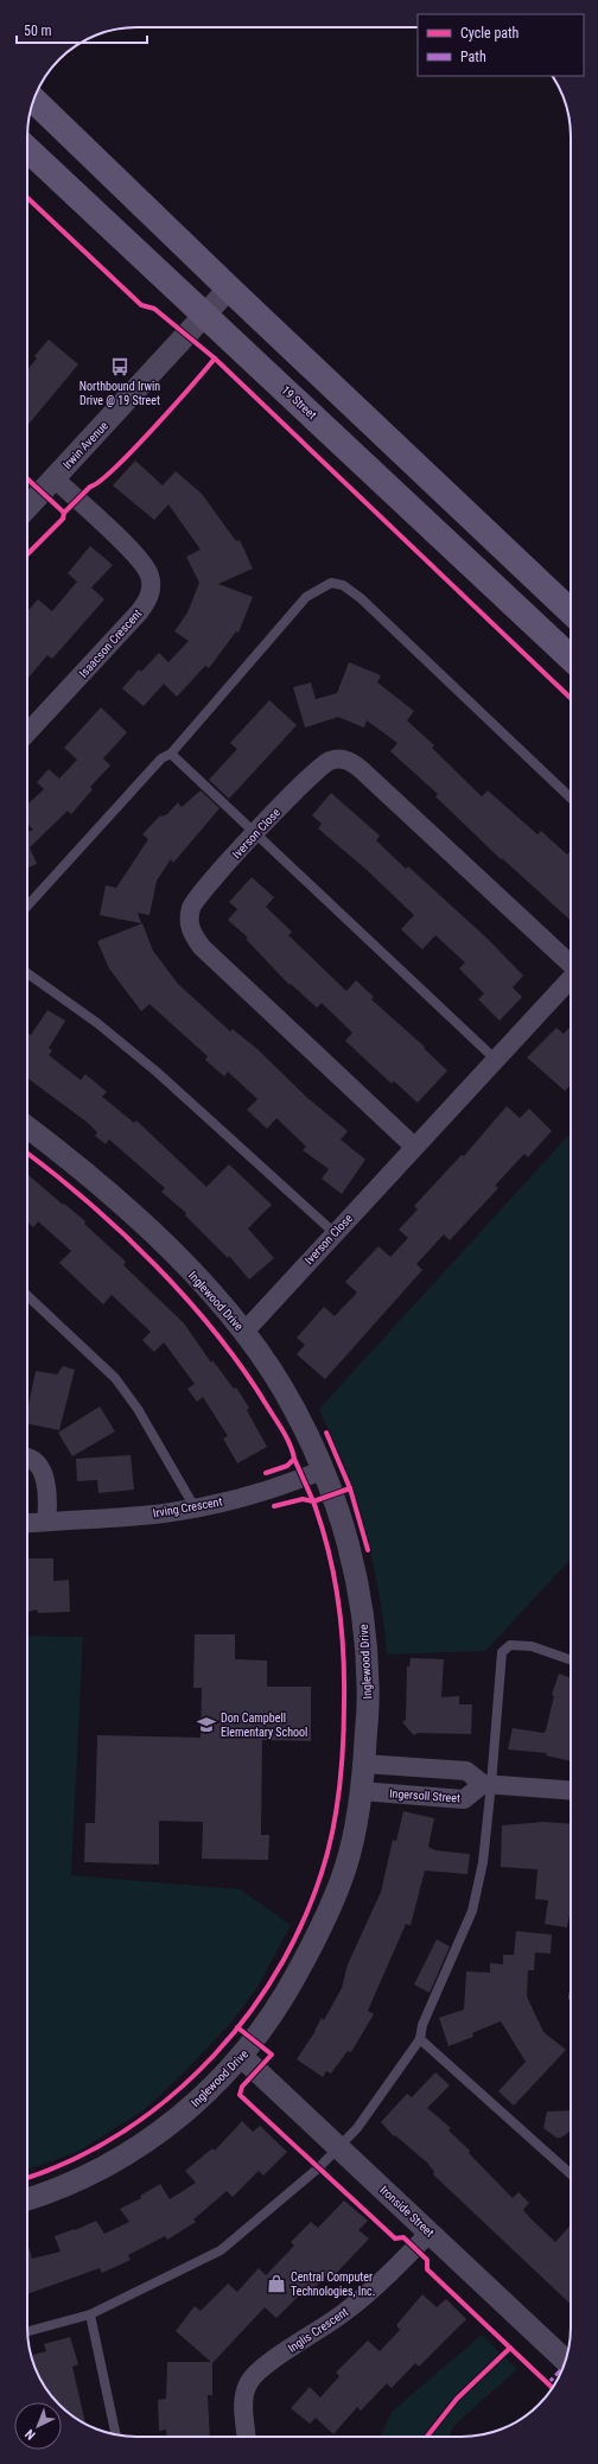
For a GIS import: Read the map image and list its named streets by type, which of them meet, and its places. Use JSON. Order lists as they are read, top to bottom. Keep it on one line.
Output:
{"streets":{"main road":["19 Street"],"street":["Irwin Avenue","Isaacson Crescent","Iverson Close","Inglewood Drive","Irving Crescent","Ingersoll Street","Ironside Street","Inglis Crescent"]},"crossings":[["19 Street","Irwin Avenue"],["Irwin Avenue","Isaacson Crescent"],["Iverson Close","Inglewood Drive"],["Inglewood Drive","Irving Crescent"],["Inglewood Drive","Ingersoll Street"],["Inglewood Drive","Ironside Street"],["Ironside Street","Inglis Crescent"]],"places":{"bus stop":["Northbound Irwin Drive @ 19 Street"],"school or university":["Don Campbell Elementary School"],"shop":["Central Computer Technologies, Inc."]},"legend":["Cycle path","Path"],"scale_bar":"50 m","north":"bottom left"}
